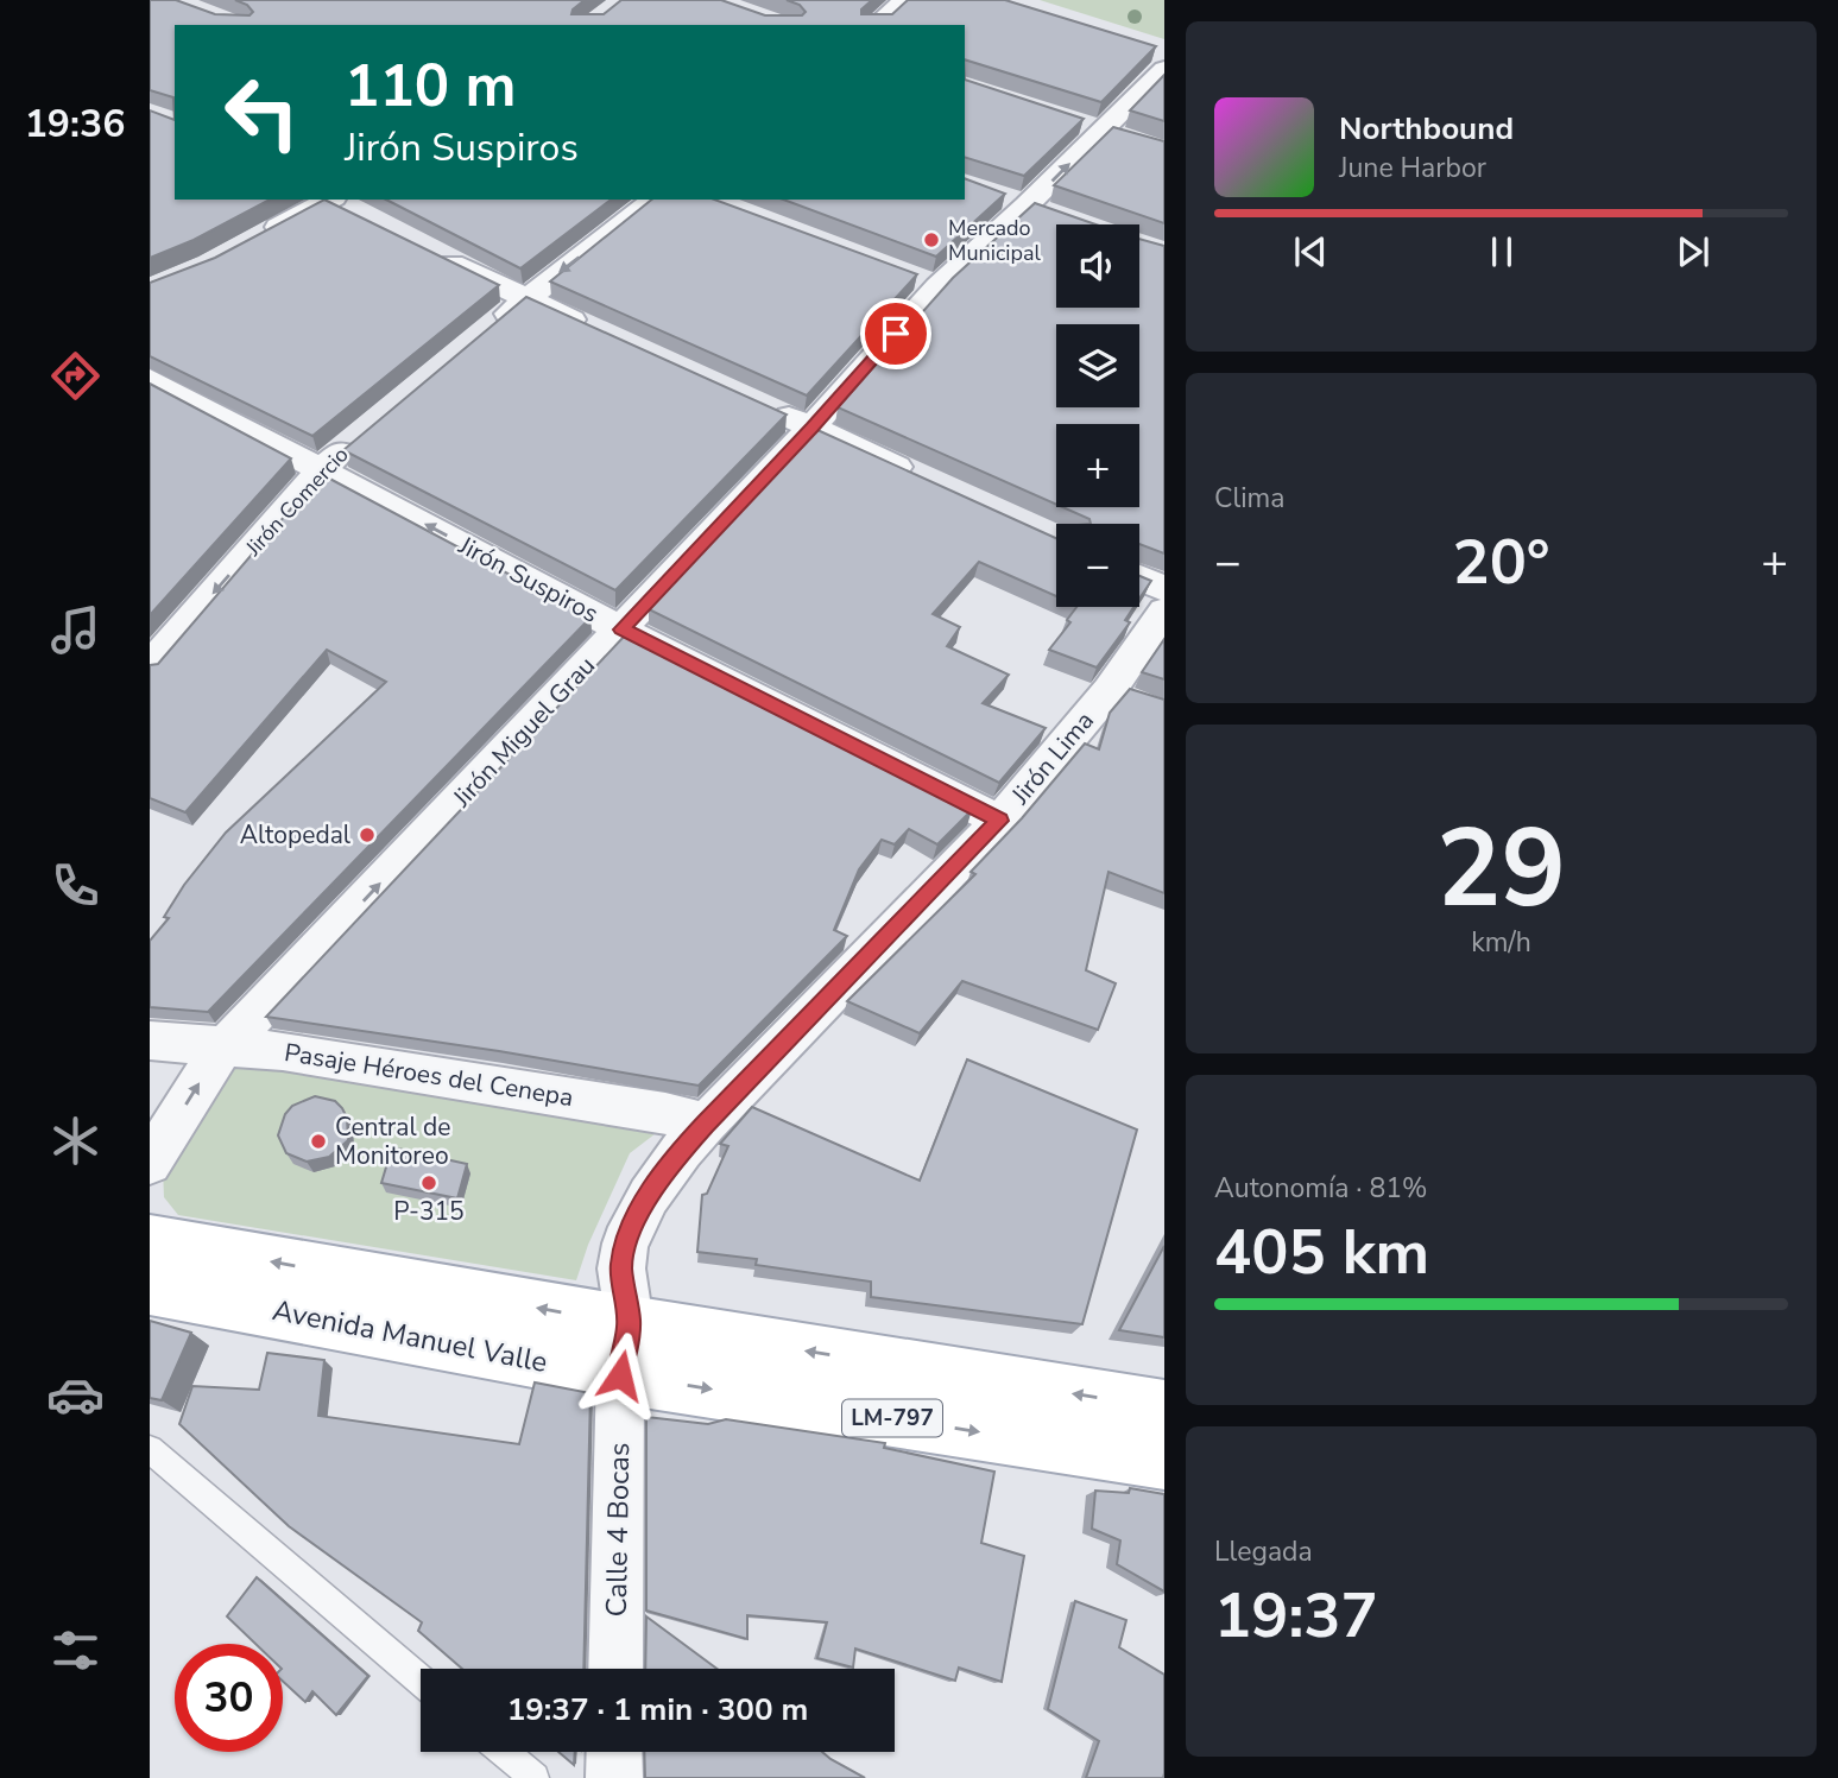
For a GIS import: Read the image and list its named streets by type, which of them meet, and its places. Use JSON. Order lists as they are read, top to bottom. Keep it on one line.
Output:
{"streets":{"main road":["Avenida Manuel Valle","LM-797"],"street":["Jirón Comercio","Jirón Suspiros","Jirón Miguel Grau","Jirón Lima","Pasaje Héroes del Cenepa","Calle 4 Bocas"]},"crossings":[["Jirón Comercio","Jirón Suspiros"],["Jirón Suspiros","Jirón Miguel Grau"],["Jirón Suspiros","Jirón Lima"],["Jirón Miguel Grau","Pasaje Héroes del Cenepa"],["Jirón Lima","Pasaje Héroes del Cenepa"],["Jirón Lima","Avenida Manuel Valle"],["Jirón Lima","Calle 4 Bocas"],["Avenida Manuel Valle","Calle 4 Bocas"]],"one_way":["Jirón Comercio","Jirón Miguel Grau"],"places":["Mercado Municipal","Altopedal","Central de Monitoreo","P-315"],"page":{"tabs":"19:36","turn":["110 m","Jirón Suspiros"],"song":["Northbound","June Harbor"],"map_buttons":["+","−"],"tile":["Clima",["29","km/h"],["Autonomía · 81%","405 km"],["Llegada","19:37"]],"heat":["−","20°","+"],"limit":"30","trip":"19:37 · 1 min · 300 m"}}
